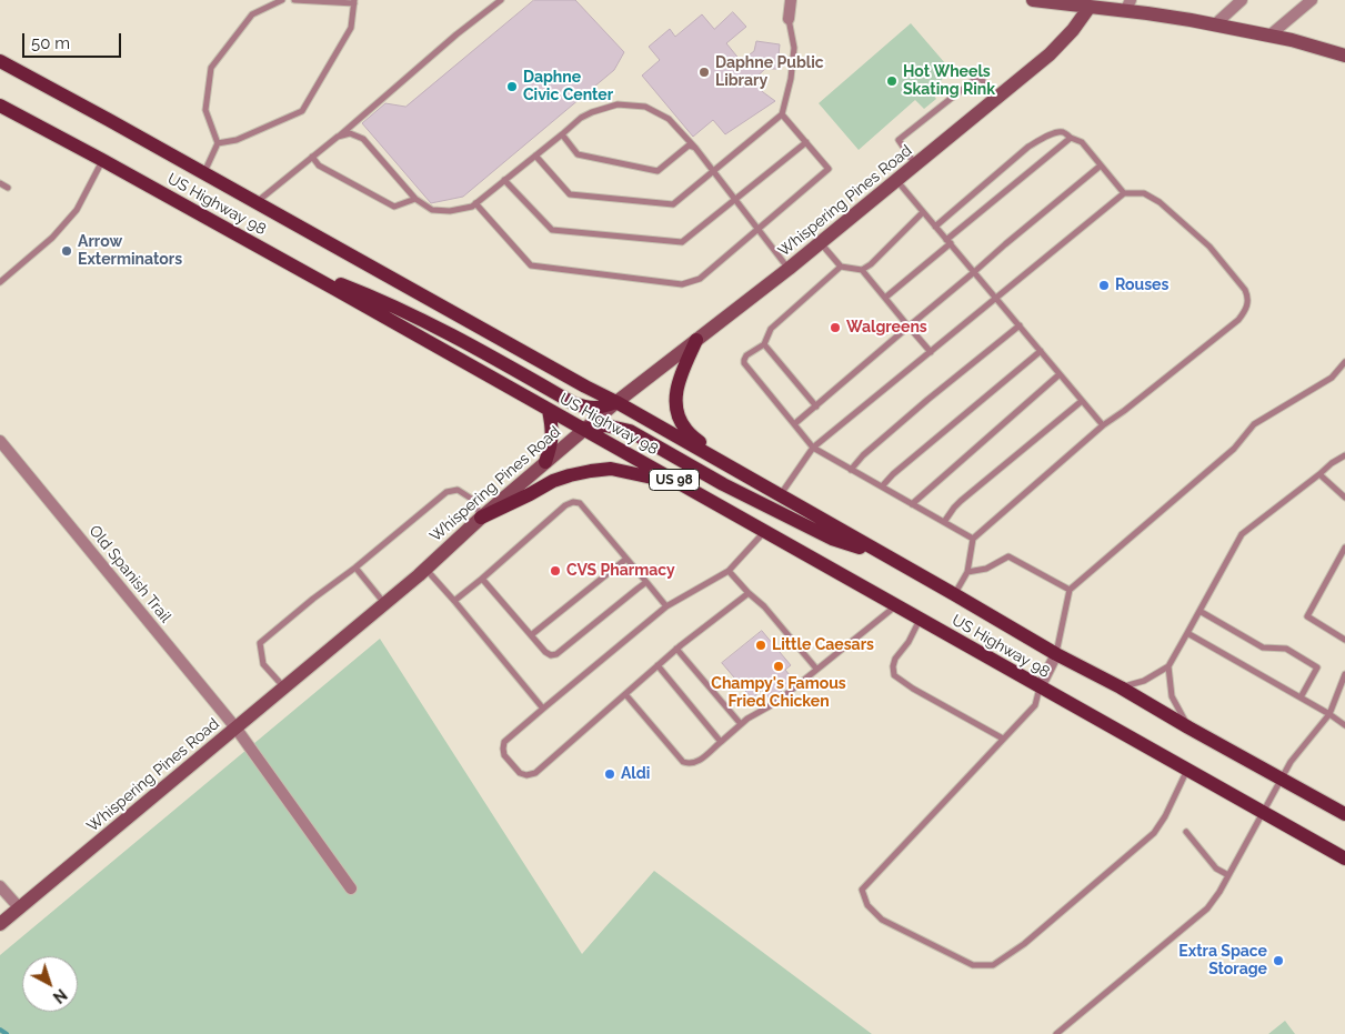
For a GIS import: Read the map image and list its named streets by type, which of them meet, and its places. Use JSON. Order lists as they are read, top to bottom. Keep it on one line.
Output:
{"streets":{"main road":["US Highway 98","US 98"],"street":["Whispering Pines Road","Old Spanish Trail"]},"crossings":[["Whispering Pines Road","US Highway 98"],["Whispering Pines Road","Old Spanish Trail"]],"places":["Daphne Public Library","Hot Wheels Skating Rink","Daphne Civic Center","Arrow Exterminators","Rouses","Walgreens","CVS Pharmacy","Little Caesars","Champy's Famous Fried Chicken","Aldi","Extra Space Storage"],"scale_bar":"50 m","north":"bottom right"}
